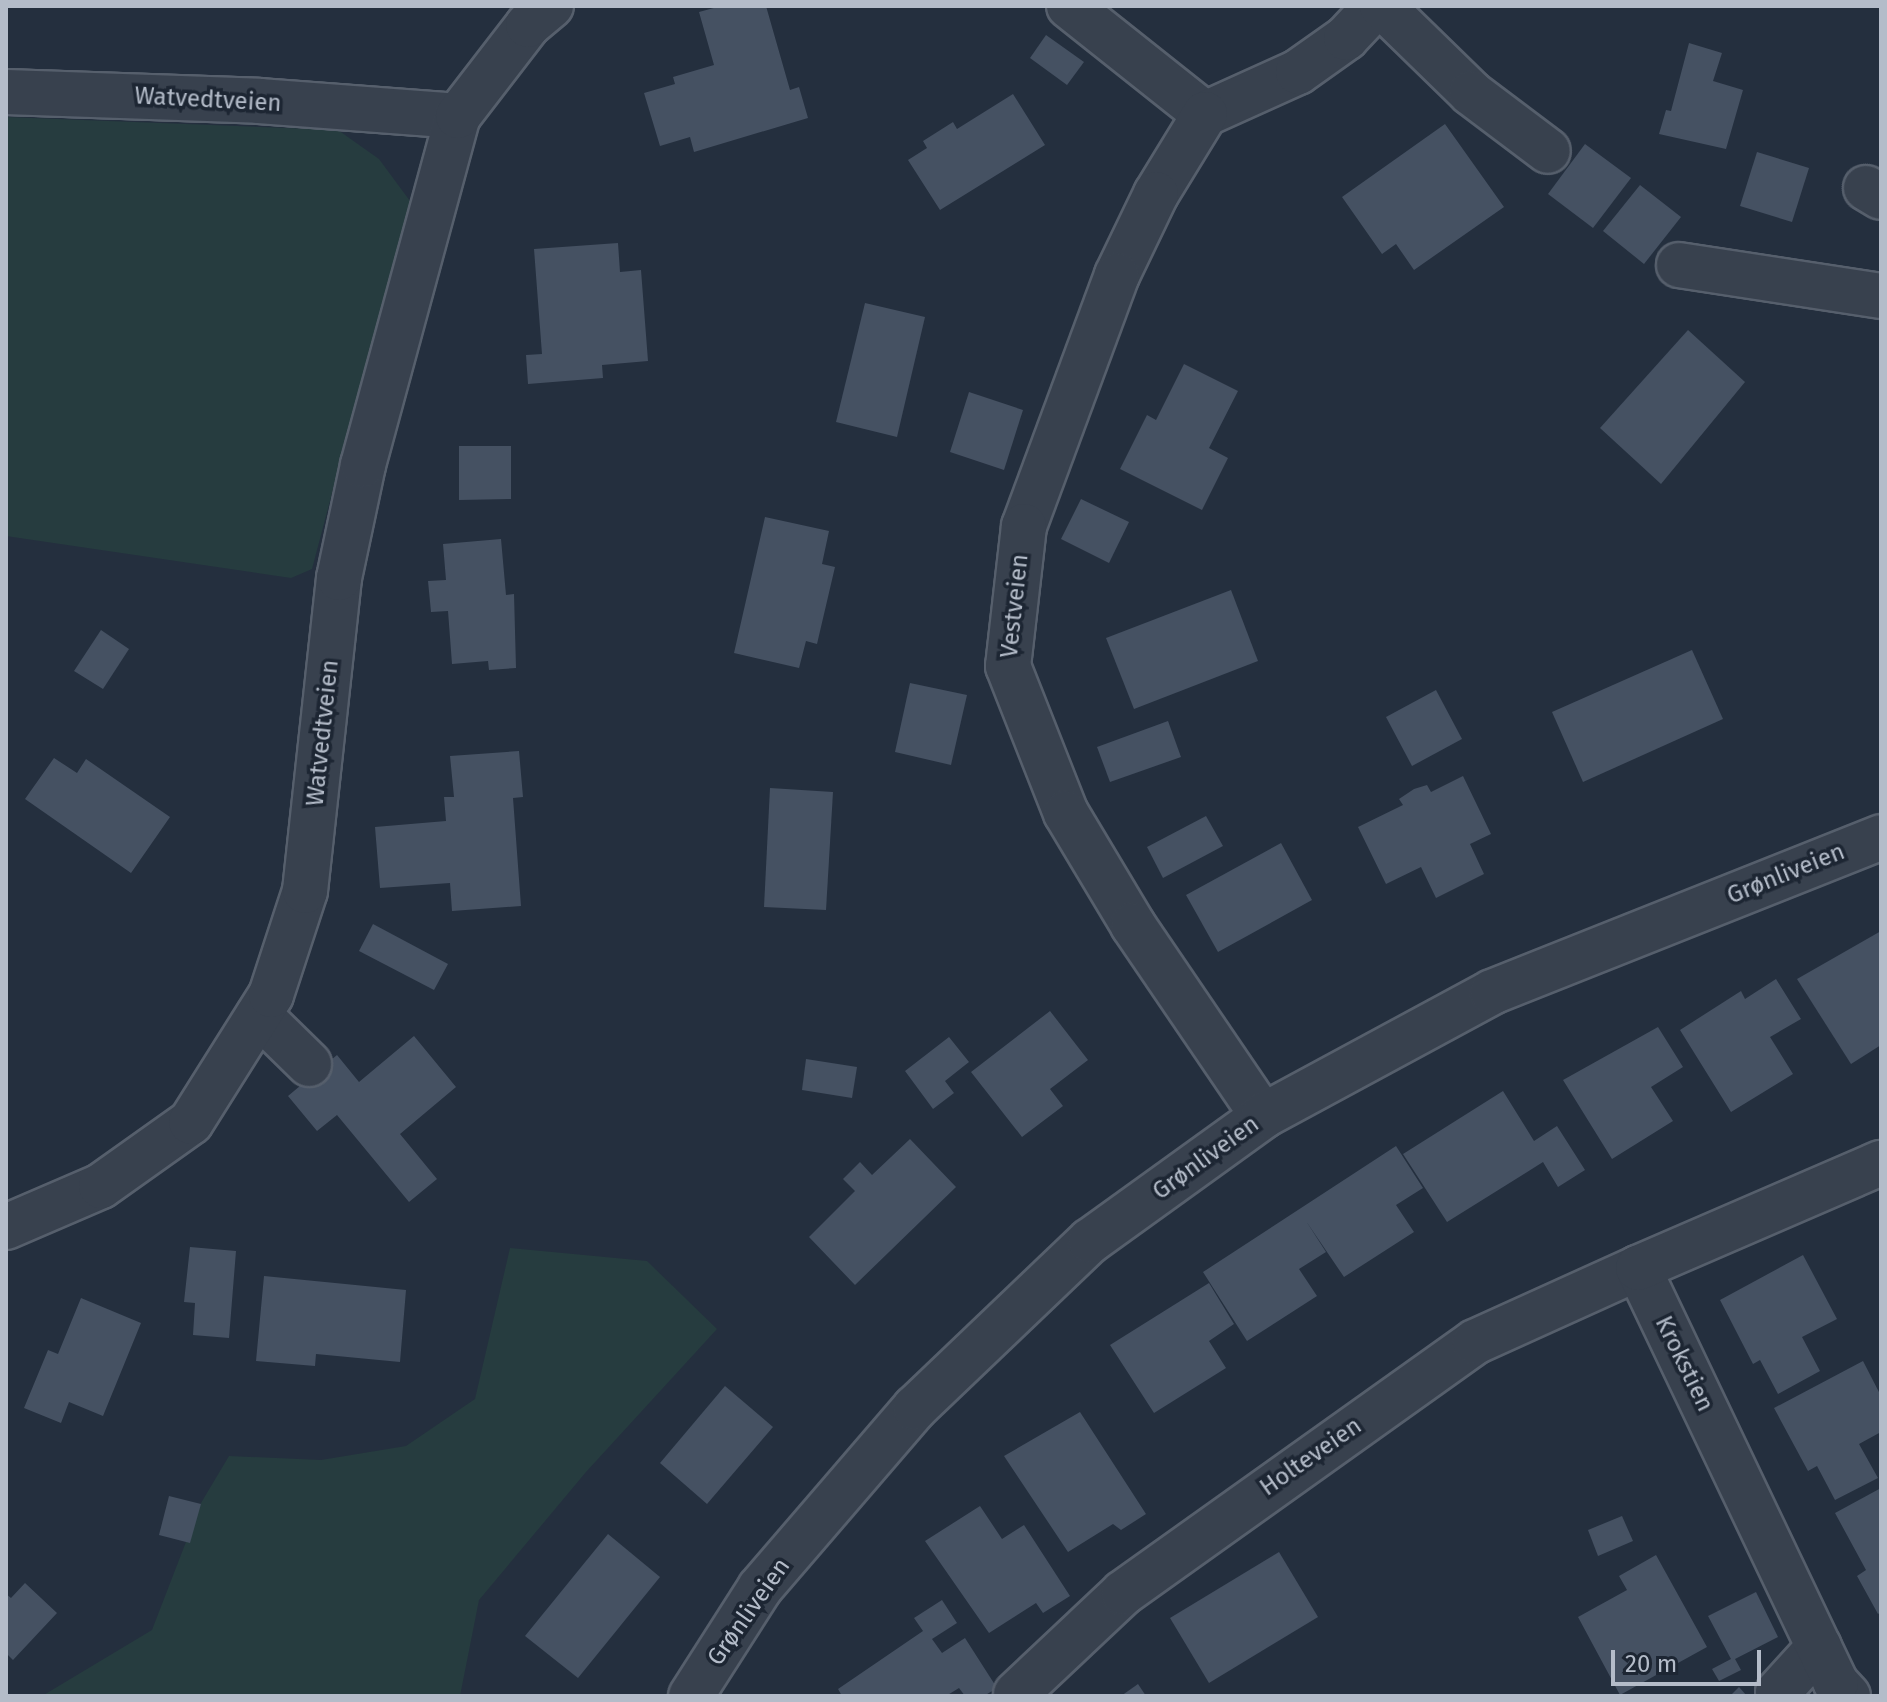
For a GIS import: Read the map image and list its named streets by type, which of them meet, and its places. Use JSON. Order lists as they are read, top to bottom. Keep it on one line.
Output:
{"streets":{"street":["Watvedtveien","Vestveien","Grønliveien","Krokstien","Holteveien"]},"crossings":[["Vestveien","Grønliveien"],["Krokstien","Holteveien"]],"scale_bar":"20 m"}
